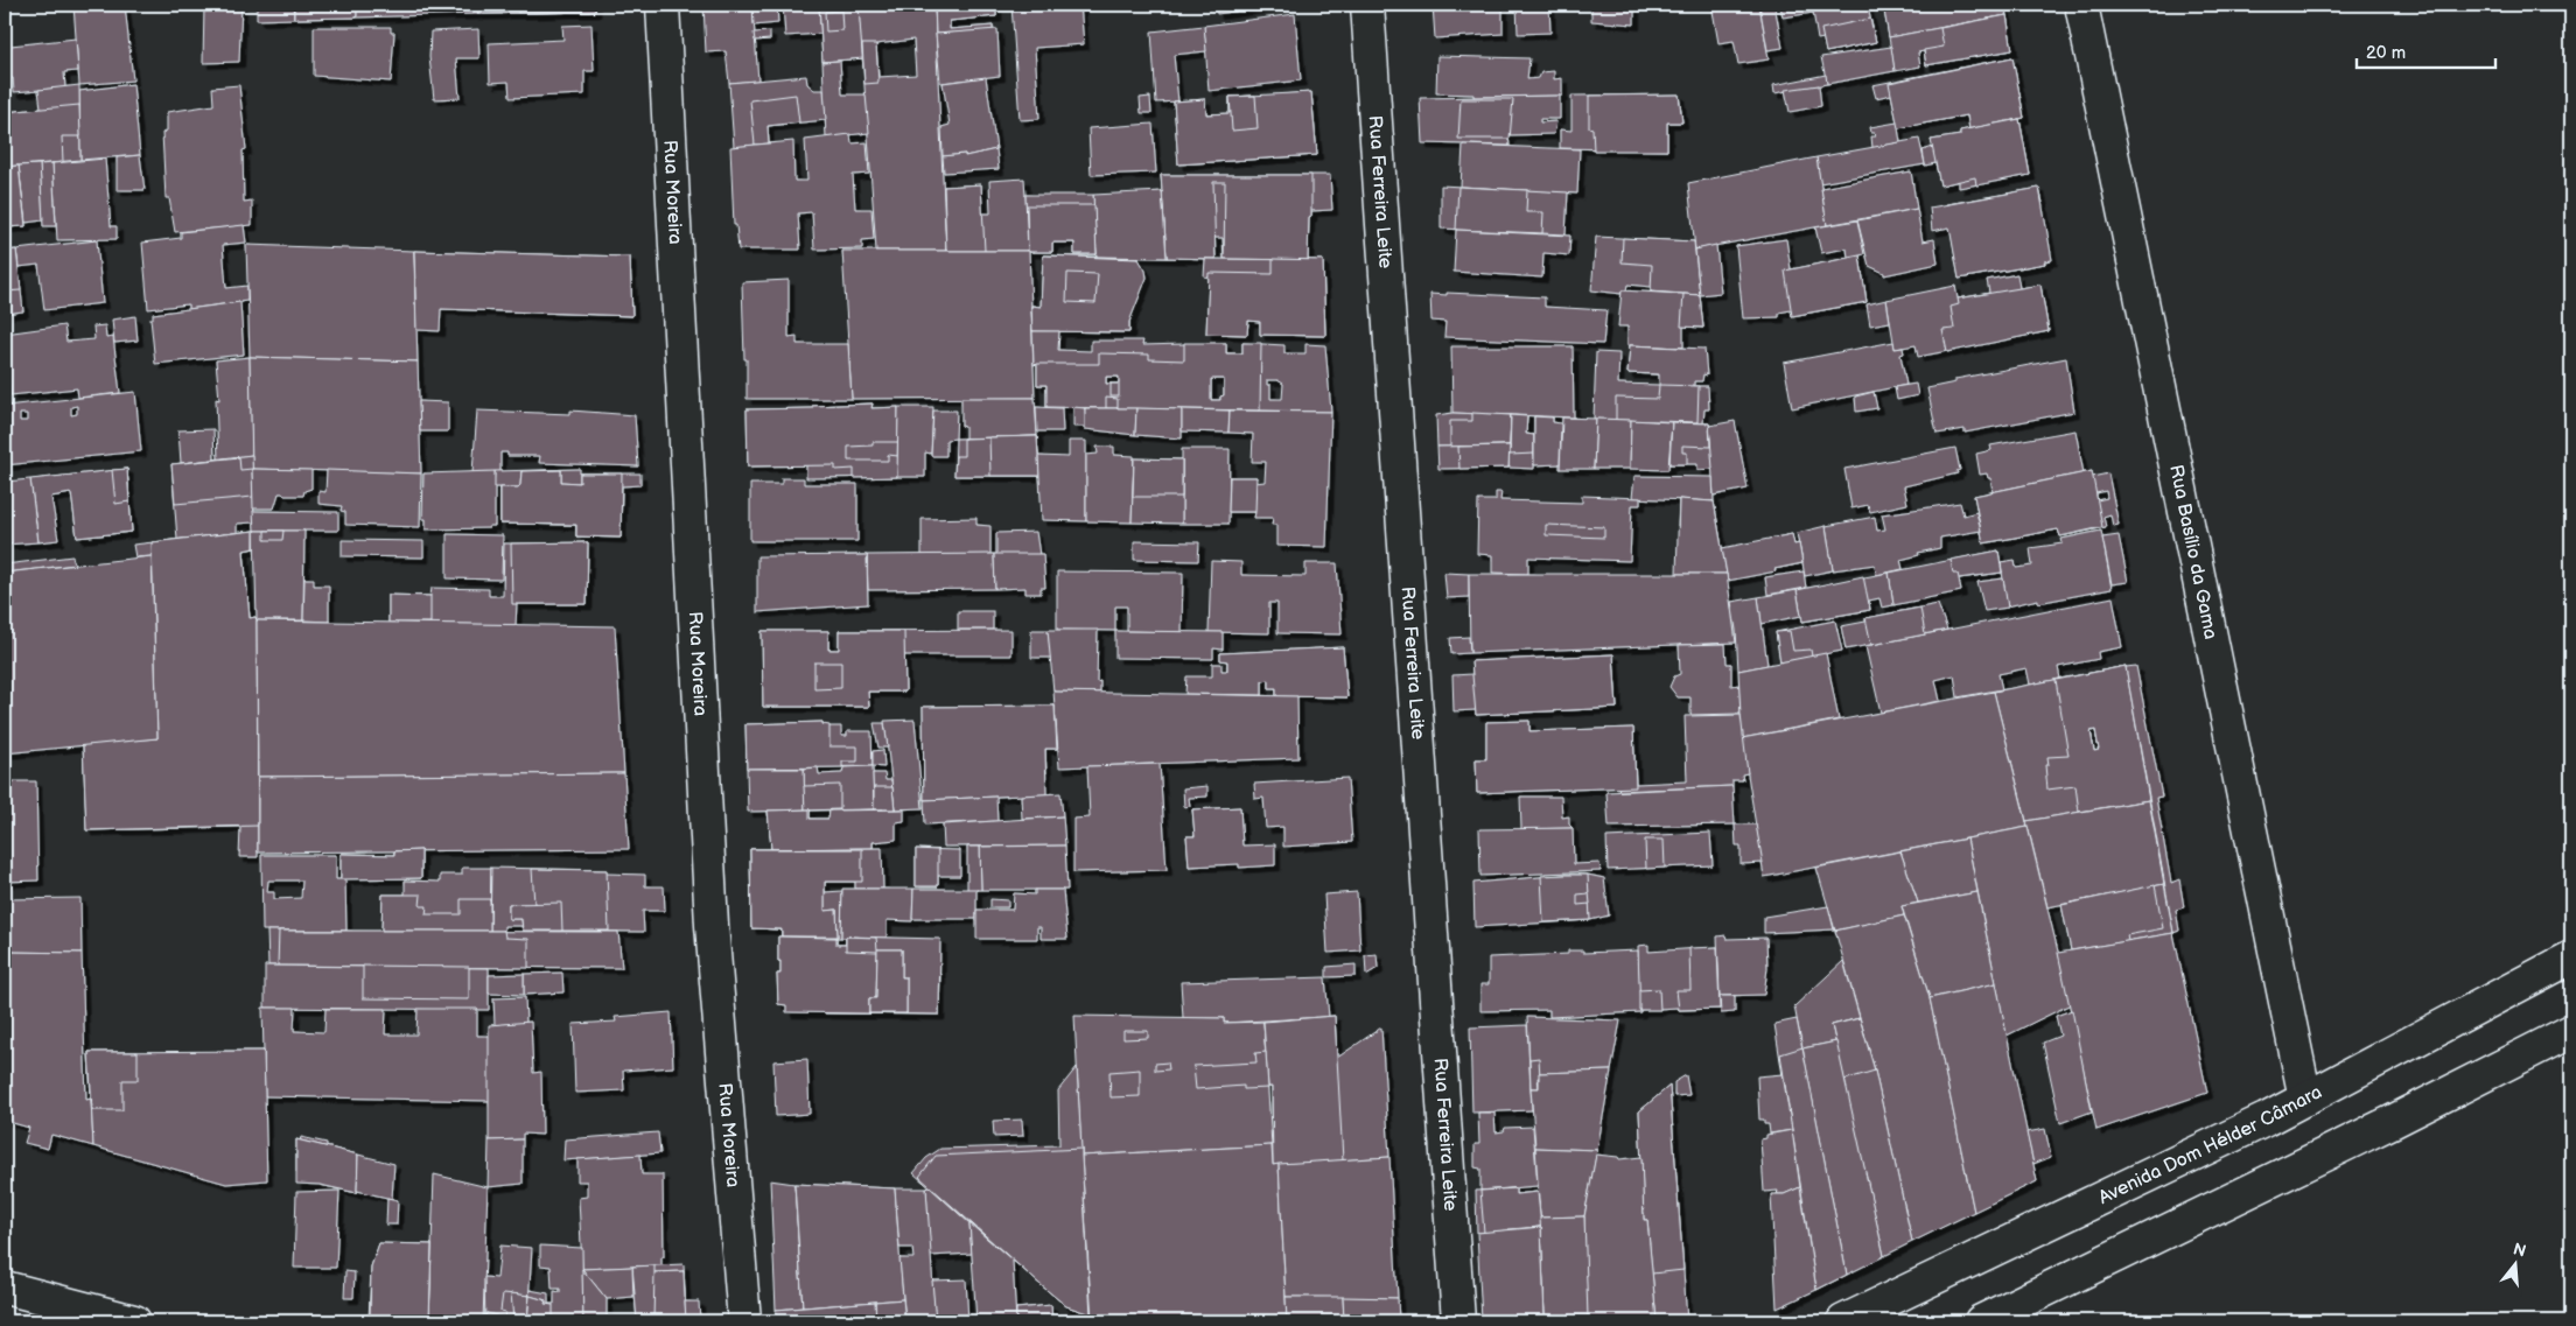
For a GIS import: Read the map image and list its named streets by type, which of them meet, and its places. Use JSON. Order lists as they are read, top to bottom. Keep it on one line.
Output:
{"streets":{"street":["Rua Moreira","Rua Ferreira Leite","Rua Basílio da Gama","Avenida Dom Hélder Câmara"]},"crossings":[["Rua Basílio da Gama","Avenida Dom Hélder Câmara"]],"scale_bar":"20 m","north":"top"}
